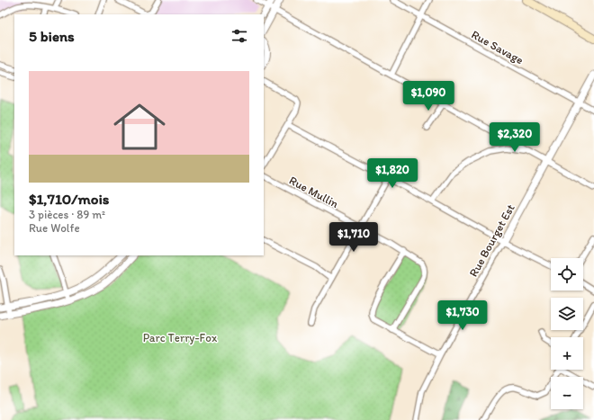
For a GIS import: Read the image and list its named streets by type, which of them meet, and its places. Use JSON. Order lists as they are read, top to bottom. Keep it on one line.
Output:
{"streets":{"street":["Rue Savage","Rue Mullin","Rue Bourget Est"]},"crossings":[["Rue Savage","Rue Bourget Est"]],"parks":["Parc Terry-Fox"],"page":{"heading":"5 biens","list":[{"name":"$1,710/mois","note":"3 pièces · 89 m² · Rue Wolfe"}],"price":["$1,090","$2,320","$1,820","$1,710","$1,730"],"map_buttons":["+","−"]}}
